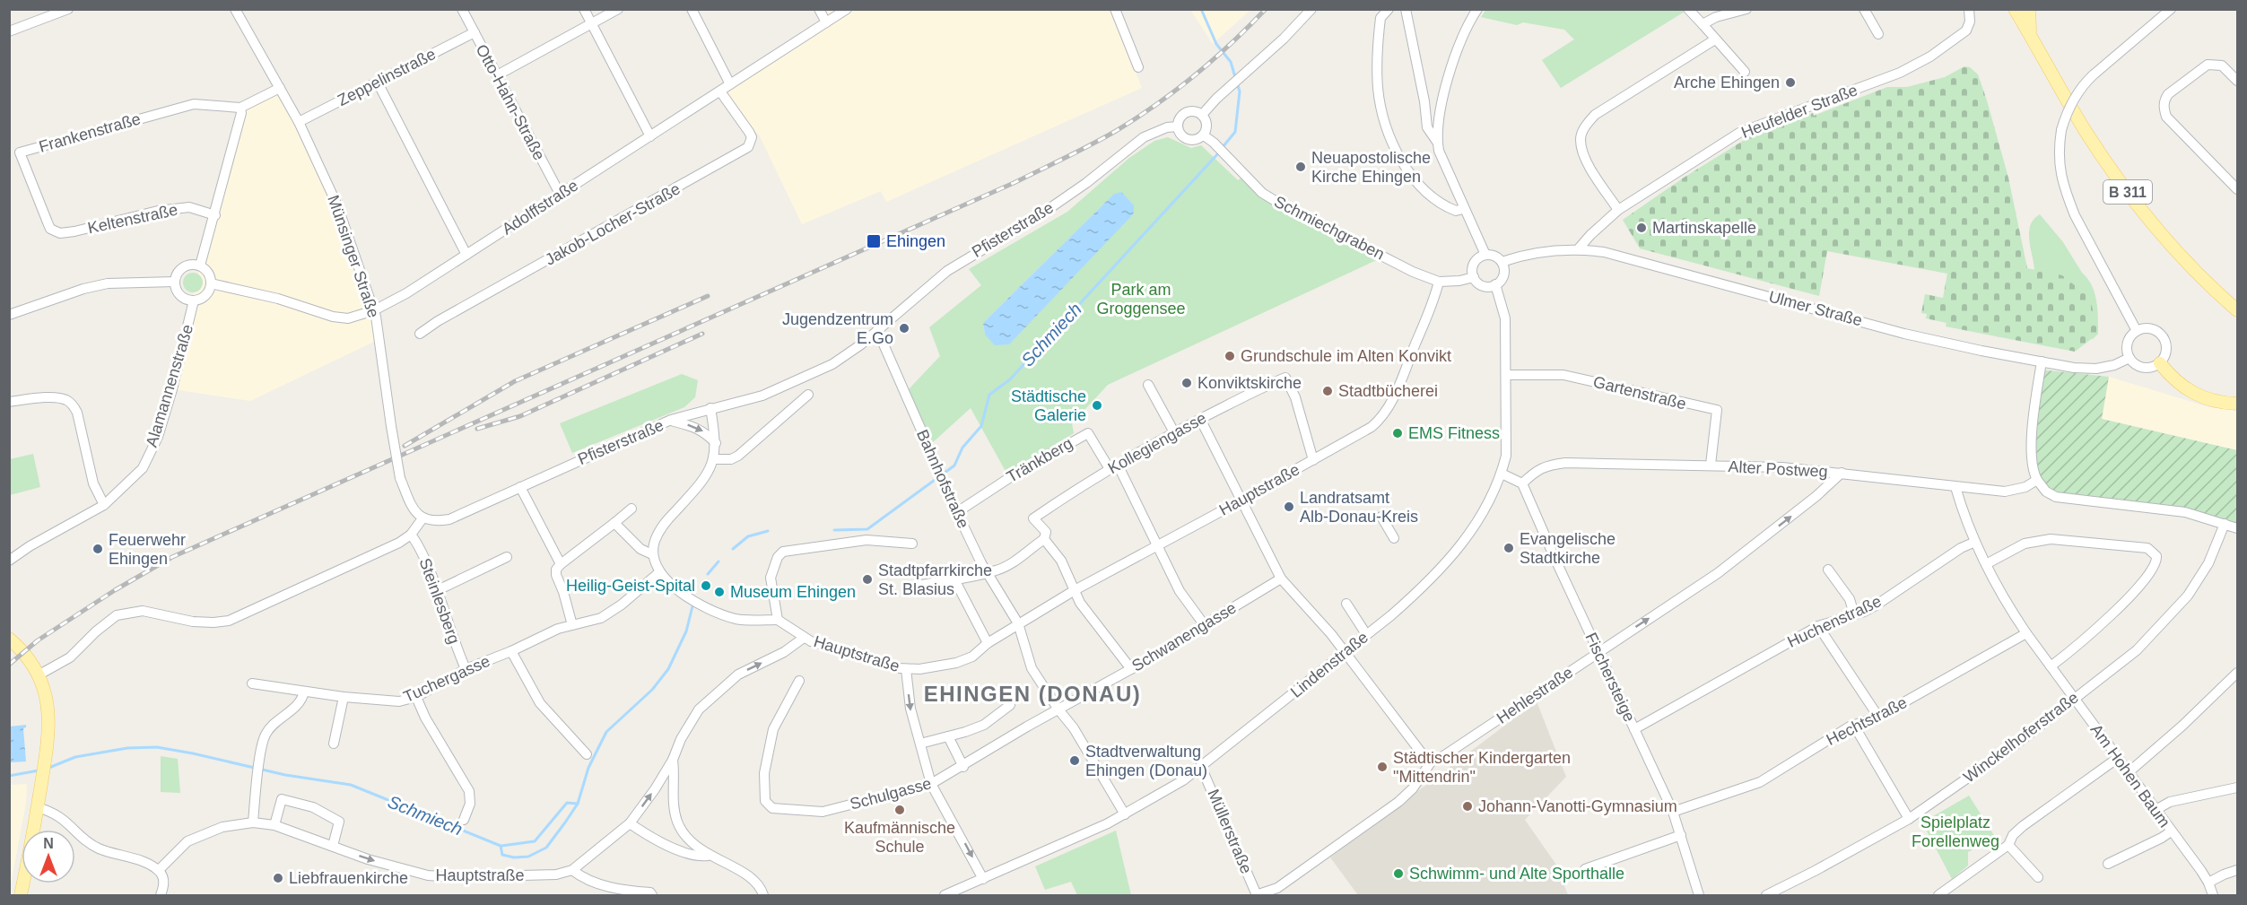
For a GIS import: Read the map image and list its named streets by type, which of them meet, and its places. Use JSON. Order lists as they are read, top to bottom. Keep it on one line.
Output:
{"streets":{"main road":["B 311"],"street":["Zeppelinstraße","Otto-Hahn-Straße","Heufelder Straße","Frankenstraße","Adolffstraße","Keltenstraße","Jakob-Locher-Straße","Schmiechgraben","Pfisterstraße","Münsinger Straße","Ulmer Straße","Alamannenstraße","Gartenstraße","Kollegiengasse","Tränkberg","Alter Postweg","Bahnhofstraße","Hauptstraße","Steinlesberg","Huchenstraße","Schwanengasse","Lindenstraße","Fischersteige","Tuchergasse","Hehlestraße","Hechtstraße","Winckelhoferstraße","Am Hohen Baum","Schulgasse","Müllerstraße"]},"crossings":[["Zeppelinstraße","Otto-Hahn-Straße"],["Zeppelinstraße","Münsinger Straße"],["Otto-Hahn-Straße","Adolffstraße"],["Heufelder Straße","Ulmer Straße"],["Frankenstraße","Keltenstraße"],["Adolffstraße","Jakob-Locher-Straße"],["Adolffstraße","Münsinger Straße"],["Adolffstraße","Alamannenstraße"],["Schmiechgraben","Pfisterstraße"],["Schmiechgraben","Ulmer Straße"],["Schmiechgraben","Hauptstraße"],["Schmiechgraben","Lindenstraße"],["Pfisterstraße","Münsinger Straße"],["Pfisterstraße","Bahnhofstraße"],["Ulmer Straße","Lindenstraße"],["Gartenstraße","Alter Postweg"],["Gartenstraße","Lindenstraße"],["Kollegiengasse","Tränkberg"],["Kollegiengasse","Hauptstraße"],["Tränkberg","Bahnhofstraße"],["Alter Postweg","Fischersteige"],["Alter Postweg","Hehlestraße"],["Alter Postweg","Am Hohen Baum"],["Bahnhofstraße","Hauptstraße"],["Bahnhofstraße","Schwanengasse"],["Bahnhofstraße","Lindenstraße"],["Steinlesberg","Tuchergasse"],["Huchenstraße","Fischersteige"],["Huchenstraße","Am Hohen Baum"],["Schwanengasse","Schulgasse"],["Lindenstraße","Müllerstraße"],["Fischersteige","Hehlestraße"],["Fischersteige","Hechtstraße"],["Hehlestraße","Müllerstraße"],["Hechtstraße","Am Hohen Baum"],["Winckelhoferstraße","Am Hohen Baum"]],"one_way":["Hehlestraße"],"districts":["EHINGEN (DONAU)"],"water":["Schmiech"],"parks":["Park am Groggensee","Spielplatz Forellenweg"],"places":{"other":["Arche Ehingen","Neuapostolische Kirche Ehingen","Martinskapelle","Jugendzentrum E.Go","Grundschule im Alten Konvikt","Konviktskirche","Stadtbücherei","Städtische Galerie","EMS Fitness","Landratsamt Alb-Donau-Kreis","Evangelische Stadtkirche","Feuerwehr Ehingen","Stadtpfarrkirche St. Blasius","Heilig-Geist-Spital","Museum Ehingen","Stadtverwaltung Ehingen (Donau)","Städtischer Kindergarten \"Mittendrin\"","Johann-Vanotti-Gymnasium","Kaufmännische Schule","Schwimm- und Alte Sporthalle","Liebfrauenkirche"],"transit":["Ehingen"]},"north":"top"}
